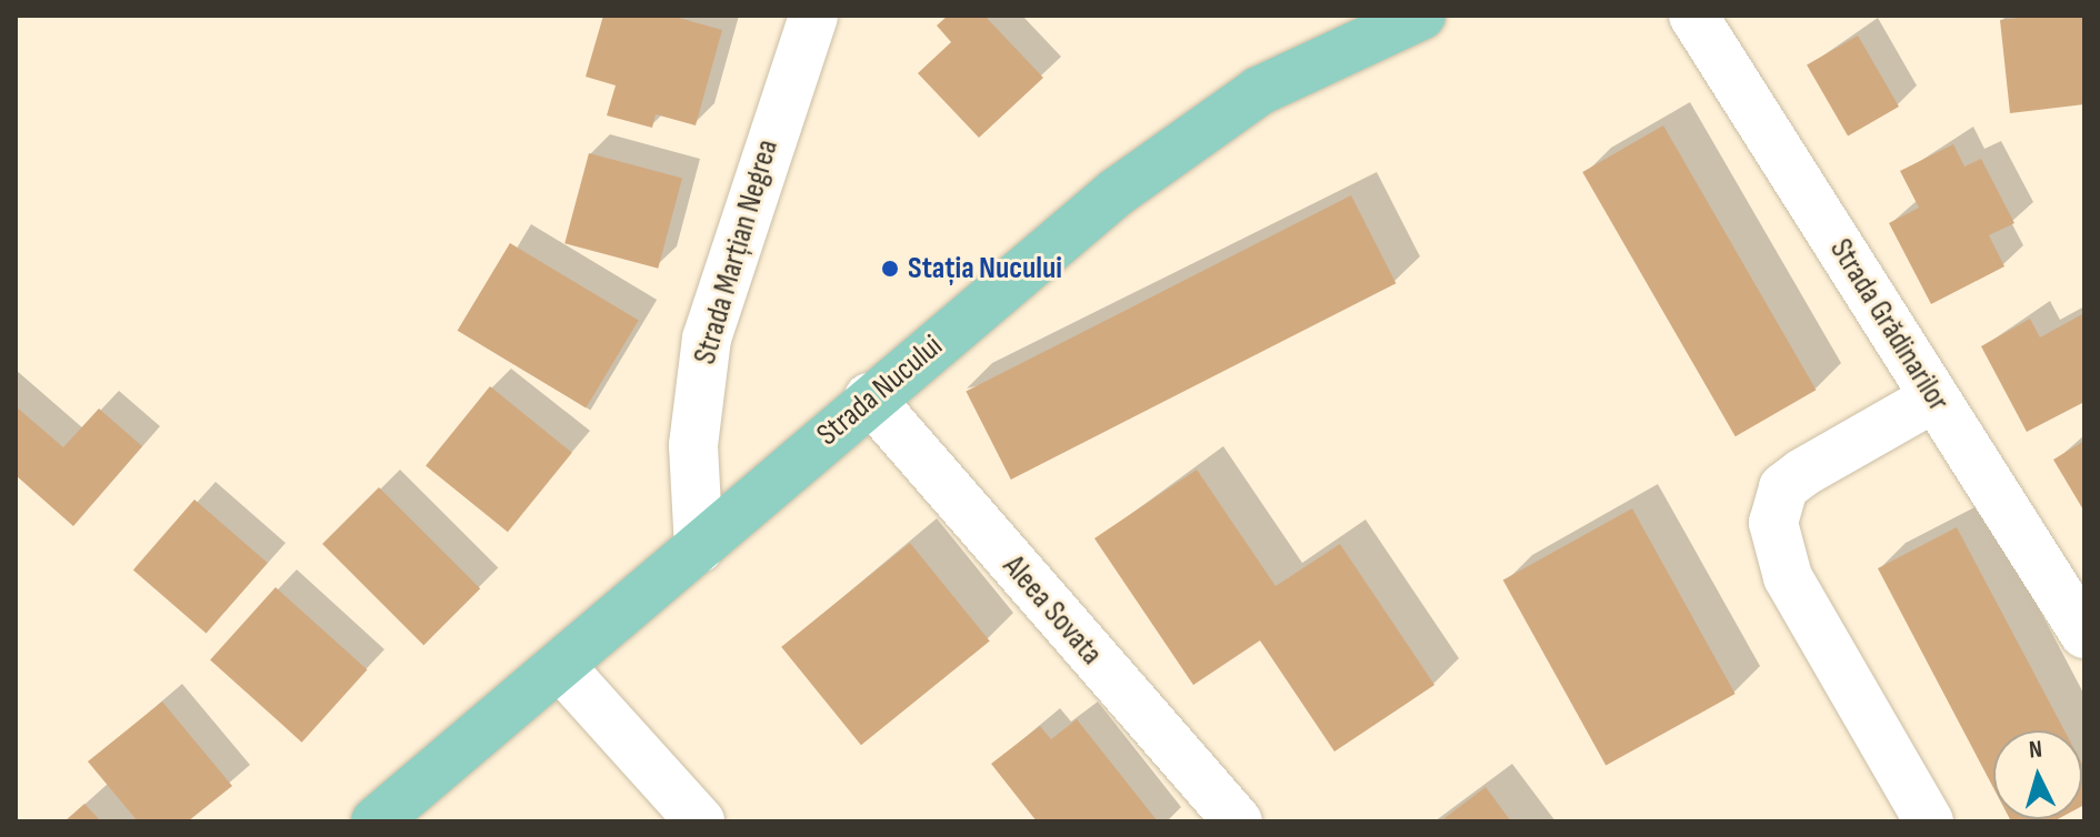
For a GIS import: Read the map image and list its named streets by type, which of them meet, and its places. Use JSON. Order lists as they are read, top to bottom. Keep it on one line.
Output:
{"streets":{"main road":["Strada Nucului"],"street":["Strada Marțian Negrea","Strada Grădinarilor","Aleea Sovata"]},"crossings":[["Strada Marțian Negrea","Strada Nucului"],["Strada Nucului","Aleea Sovata"]],"places":["Stația Nucului"],"north":"top"}
